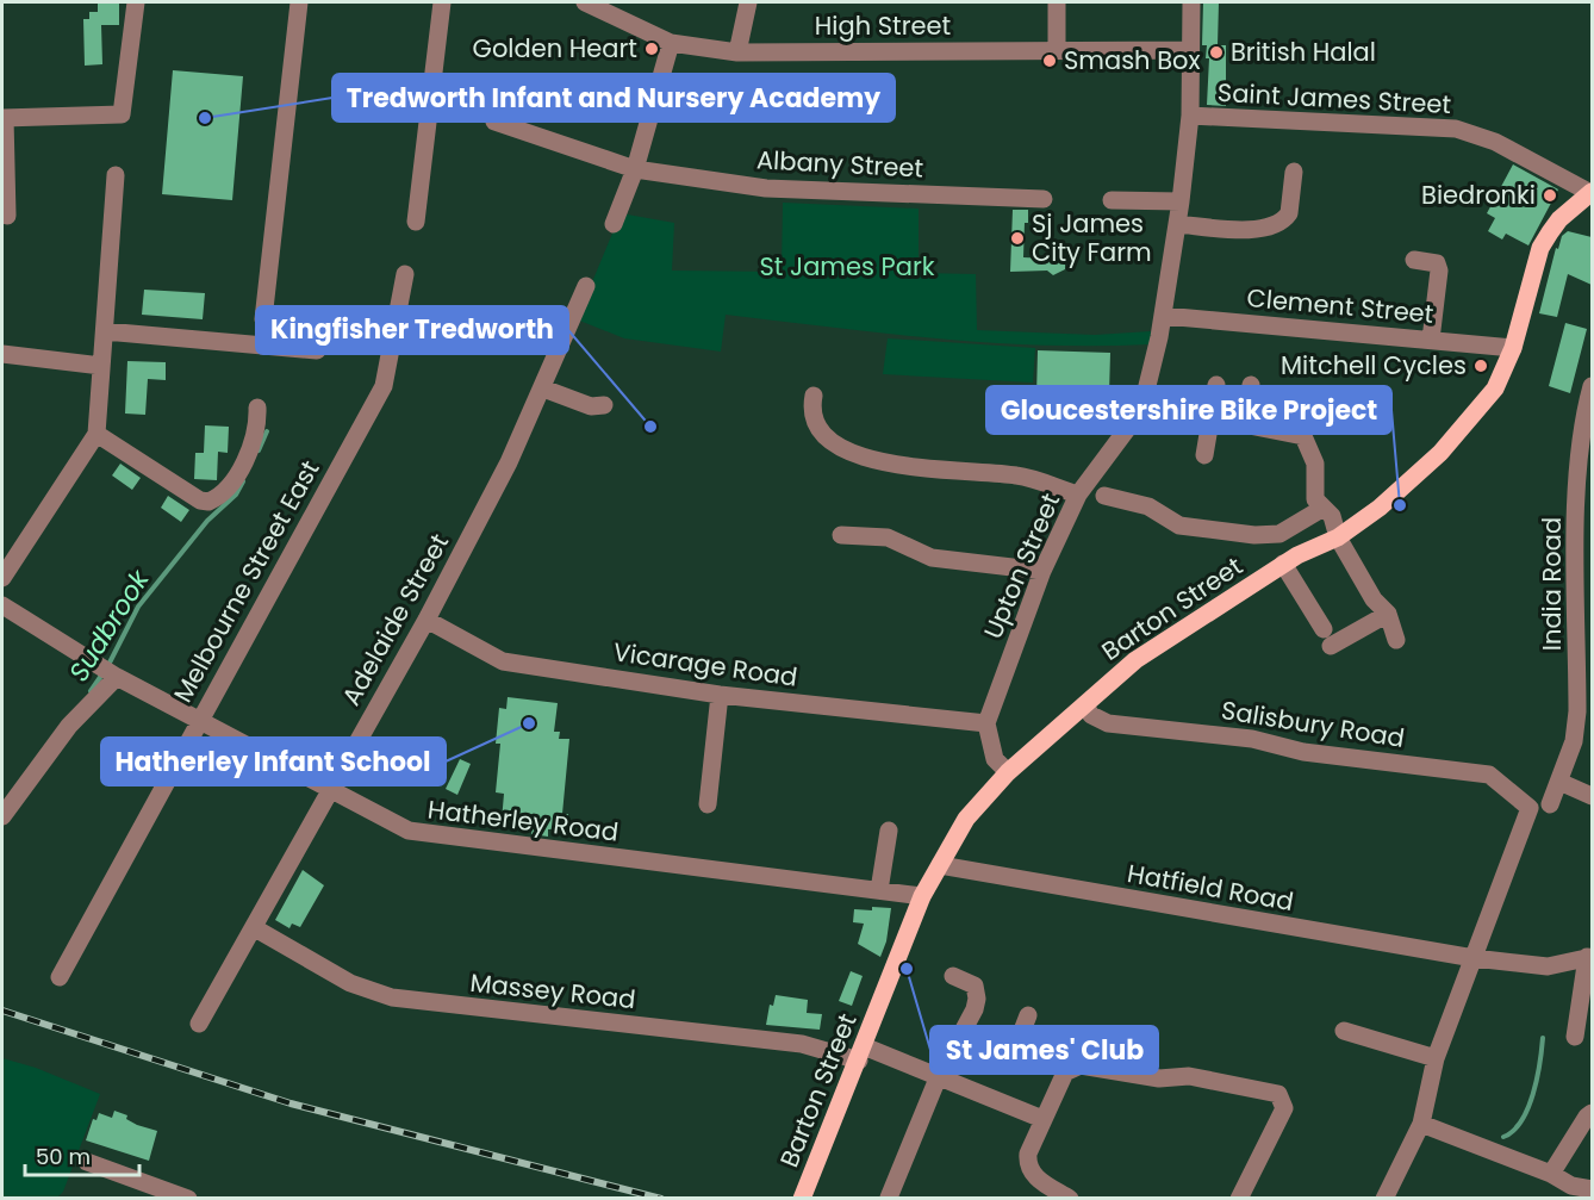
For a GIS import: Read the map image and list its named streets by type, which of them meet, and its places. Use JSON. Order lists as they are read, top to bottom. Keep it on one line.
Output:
{"streets":{"main road":["Barton Street"],"street":["High Street","Saint James Street","Albany Street","Clement Street","Upton Street","Melbourne Street East","India Road","Adelaide Street","Vicarage Road","Salisbury Road","Hatherley Road","Hatfield Road","Massey Road"]},"crossings":[["High Street","Upton Street"],["Saint James Street","Upton Street"],["Saint James Street","Barton Street"],["Clement Street","Upton Street"],["Clement Street","Barton Street"],["Upton Street","Vicarage Road"],["Melbourne Street East","Hatherley Road"],["Barton Street","Salisbury Road"],["Barton Street","Hatherley Road"],["Barton Street","Hatfield Road"],["Barton Street","Massey Road"],["Adelaide Street","Vicarage Road"],["Adelaide Street","Hatherley Road"],["Adelaide Street","Massey Road"],["Salisbury Road","Hatfield Road"]],"water":["Sudbrook"],"parks":["St James Park"],"places":["Golden Heart","British Halal","Smash Box","Tredworth Infant and Nursery Academy","Biedronki","Sj James City Farm","Mitchell Cycles","Kingfisher Tredworth","Gloucestershire Bike Project","Hatherley Infant School","St James' Club"],"scale_bar":"50 m"}
